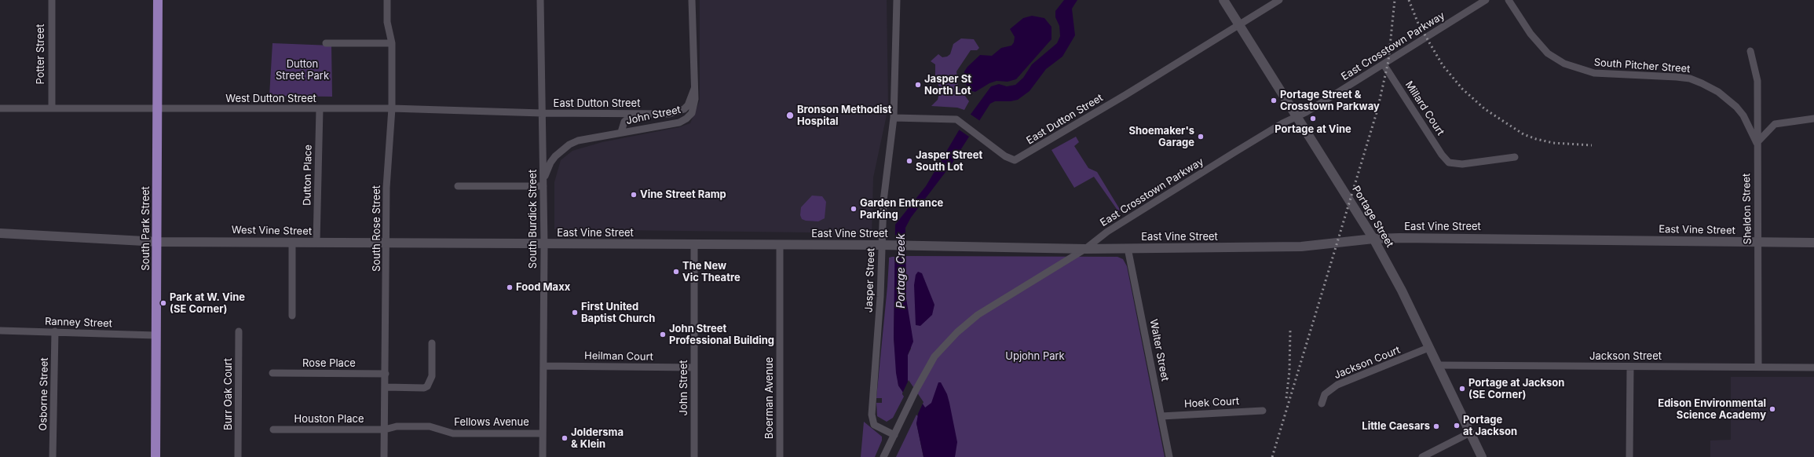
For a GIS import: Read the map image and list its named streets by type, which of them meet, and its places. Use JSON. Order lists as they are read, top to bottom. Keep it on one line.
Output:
{"streets":{"main road":["South Park Street"],"street":["East Crosstown Parkway","Potter Street","South Pitcher Street","West Dutton Street","East Dutton Street","Millard Court","John Street","Dutton Place","Sheldon Street","Portage Street","South Burdick Street","East Vine Street","South Rose Street","West Vine Street","Jasper Street","Ranney Street","Walter Street","Heilman Court","Jackson Street","Jackson Court","Rose Place","Osborne Street","Burr Oak Court","Boerman Avenue","Hoek Court","Houston Place","Fellows Avenue"]},"crossings":[["East Crosstown Parkway","Millard Court"],["East Crosstown Parkway","Portage Street"],["East Crosstown Parkway","East Vine Street"],["East Crosstown Parkway","Jasper Street"],["Potter Street","West Dutton Street"],["South Pitcher Street","Sheldon Street"],["West Dutton Street","East Dutton Street"],["West Dutton Street","Dutton Place"],["West Dutton Street","South Burdick Street"],["West Dutton Street","South Park Street"],["West Dutton Street","South Rose Street"],["East Dutton Street","John Street"],["East Dutton Street","Portage Street"],["East Dutton Street","South Burdick Street"],["East Dutton Street","Jasper Street"],["John Street","South Burdick Street"],["John Street","East Vine Street"],["John Street","Heilman Court"],["Dutton Place","West Vine Street"],["Sheldon Street","East Vine Street"],["Sheldon Street","Jackson Street"],["Portage Street","East Vine Street"],["Portage Street","Jackson Street"],["Portage Street","Jackson Court"],["South Burdick Street","East Vine Street"],["South Burdick Street","West Vine Street"],["South Burdick Street","Heilman Court"],["South Burdick Street","Fellows Avenue"],["East Vine Street","West Vine Street"],["East Vine Street","Jasper Street"],["East Vine Street","Walter Street"],["East Vine Street","Boerman Avenue"],["South Park Street","West Vine Street"],["South Park Street","Ranney Street"],["South Rose Street","West Vine Street"],["South Rose Street","Rose Place"],["South Rose Street","Houston Place"],["South Rose Street","Fellows Avenue"],["Ranney Street","Osborne Street"],["Walter Street","Hoek Court"],["Houston Place","Fellows Avenue"]],"water":["Portage Creek"],"parks":["Dutton Street Park","Upjohn Park"],"places":["Jasper St North Lot","Portage Street & Crosstown Parkway","Bronson Methodist Hospital","Portage at Vine","Shoemaker's Garage","Jasper Street South Lot","Vine Street Ramp","Garden Entrance Parking","The New Vic Theatre","Food Maxx","Park at W. Vine (SE Corner)","First United Baptist Church","John Street Professional Building","Portage at Jackson (SE Corner)","Edison Environmental Science Academy","Portage at Jackson","Little Caesars","Joldersma & Klein"]}
